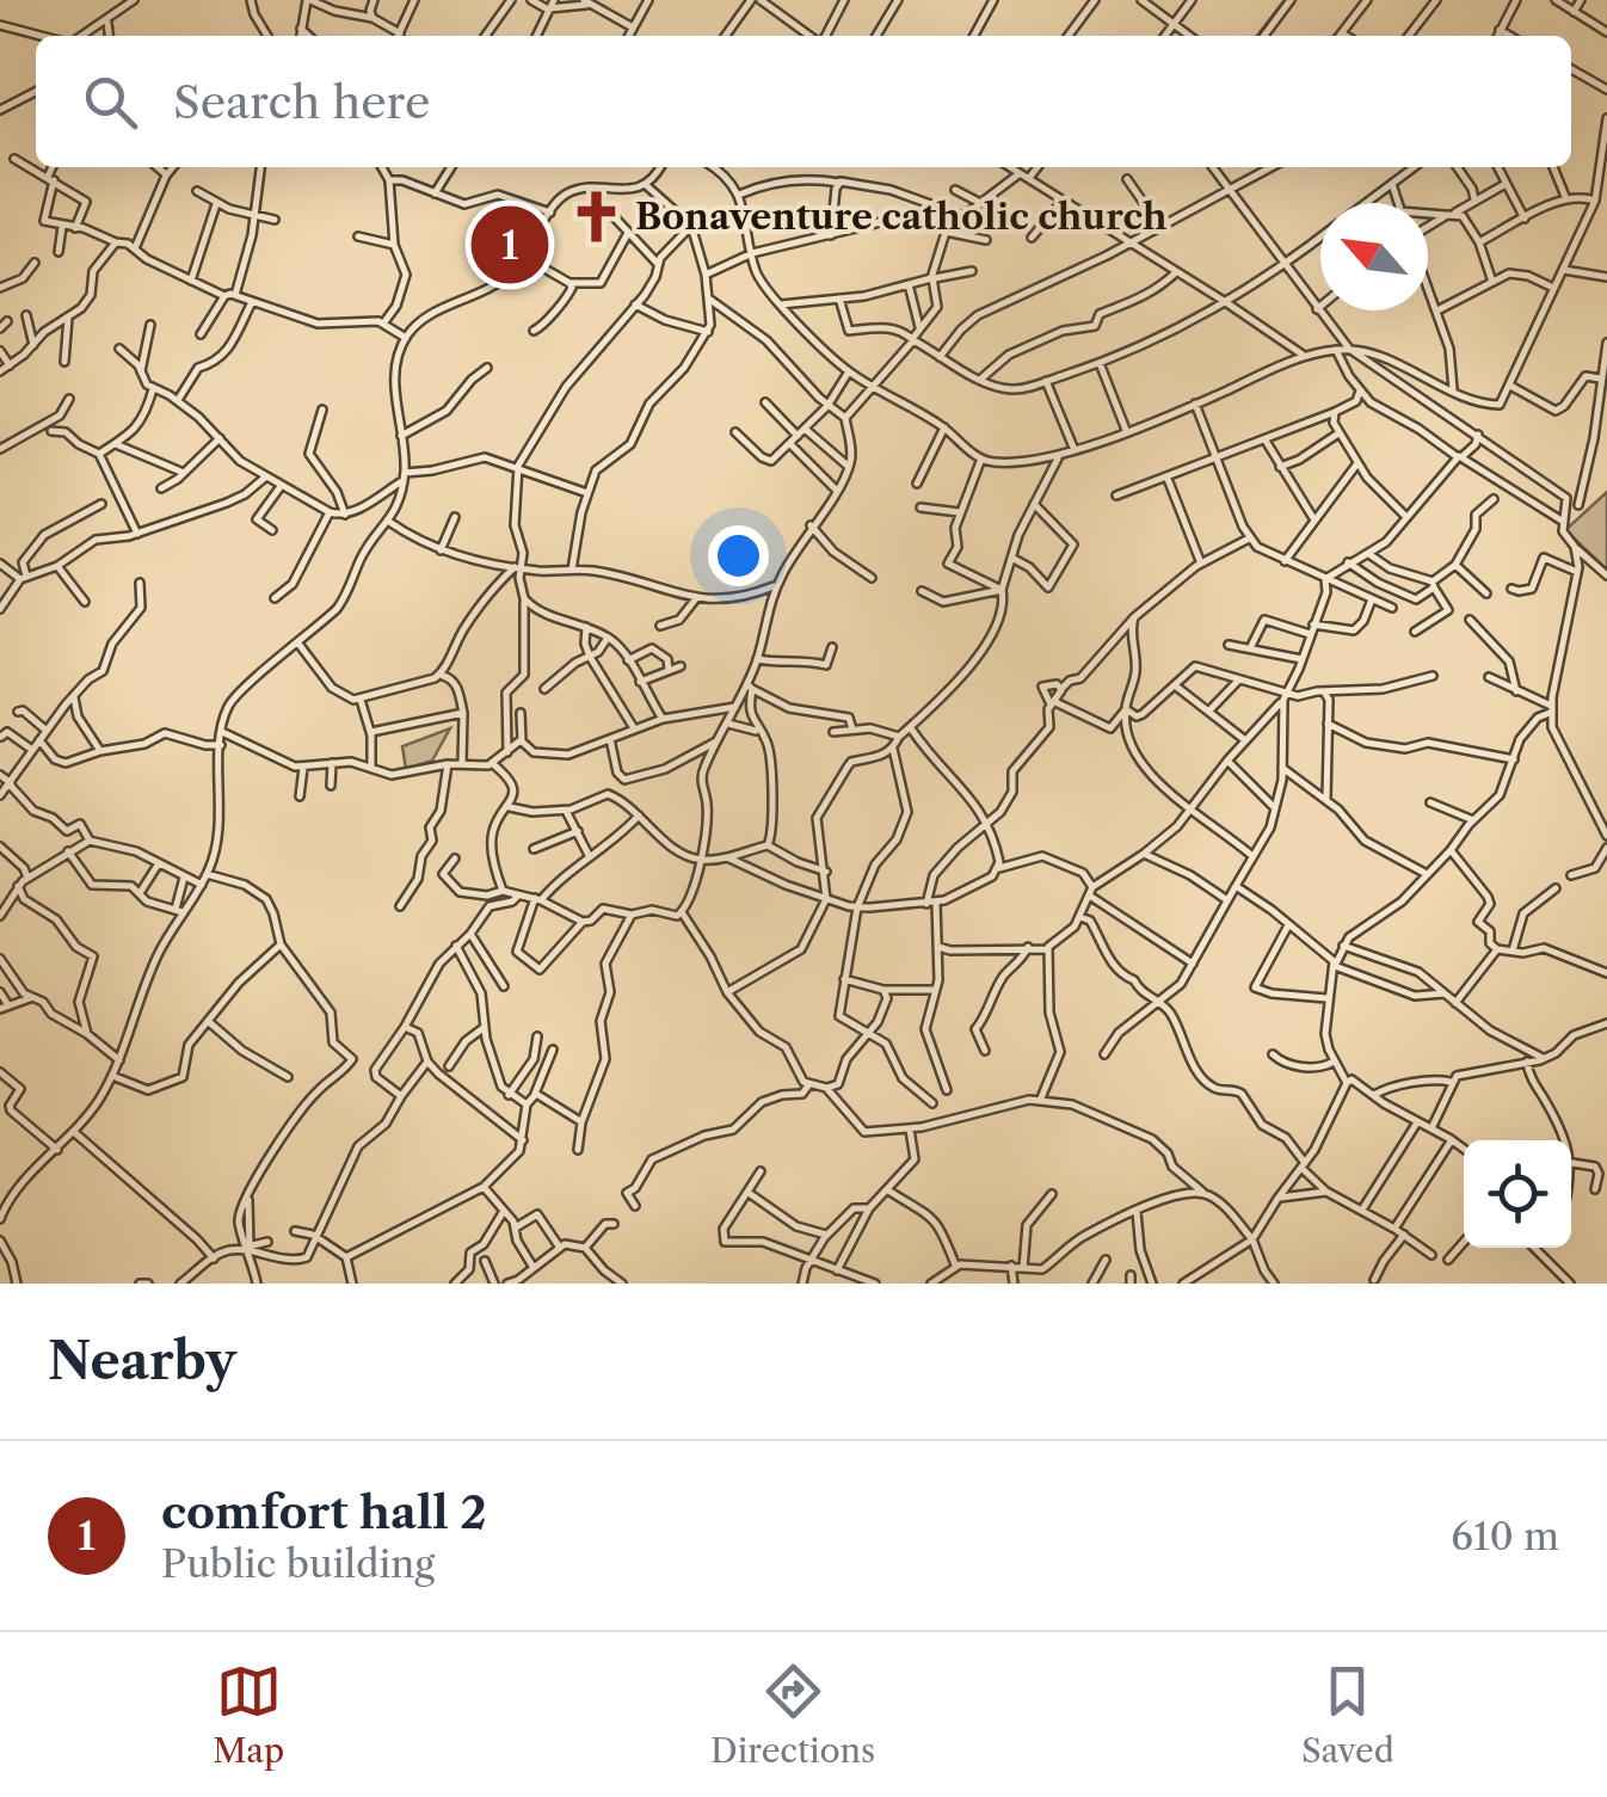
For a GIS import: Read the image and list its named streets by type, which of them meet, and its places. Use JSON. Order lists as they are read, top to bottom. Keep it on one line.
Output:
{"places":{"church":["Bonaventure catholic church"]},"north":"top left","page":{"search":"Search here","pins":"1","heading":"Nearby","list":[{"mark":"1","name":"comfort hall 2","note":"Public building","value":"610 m"}],"nav":["Map","Directions","Saved"]}}
